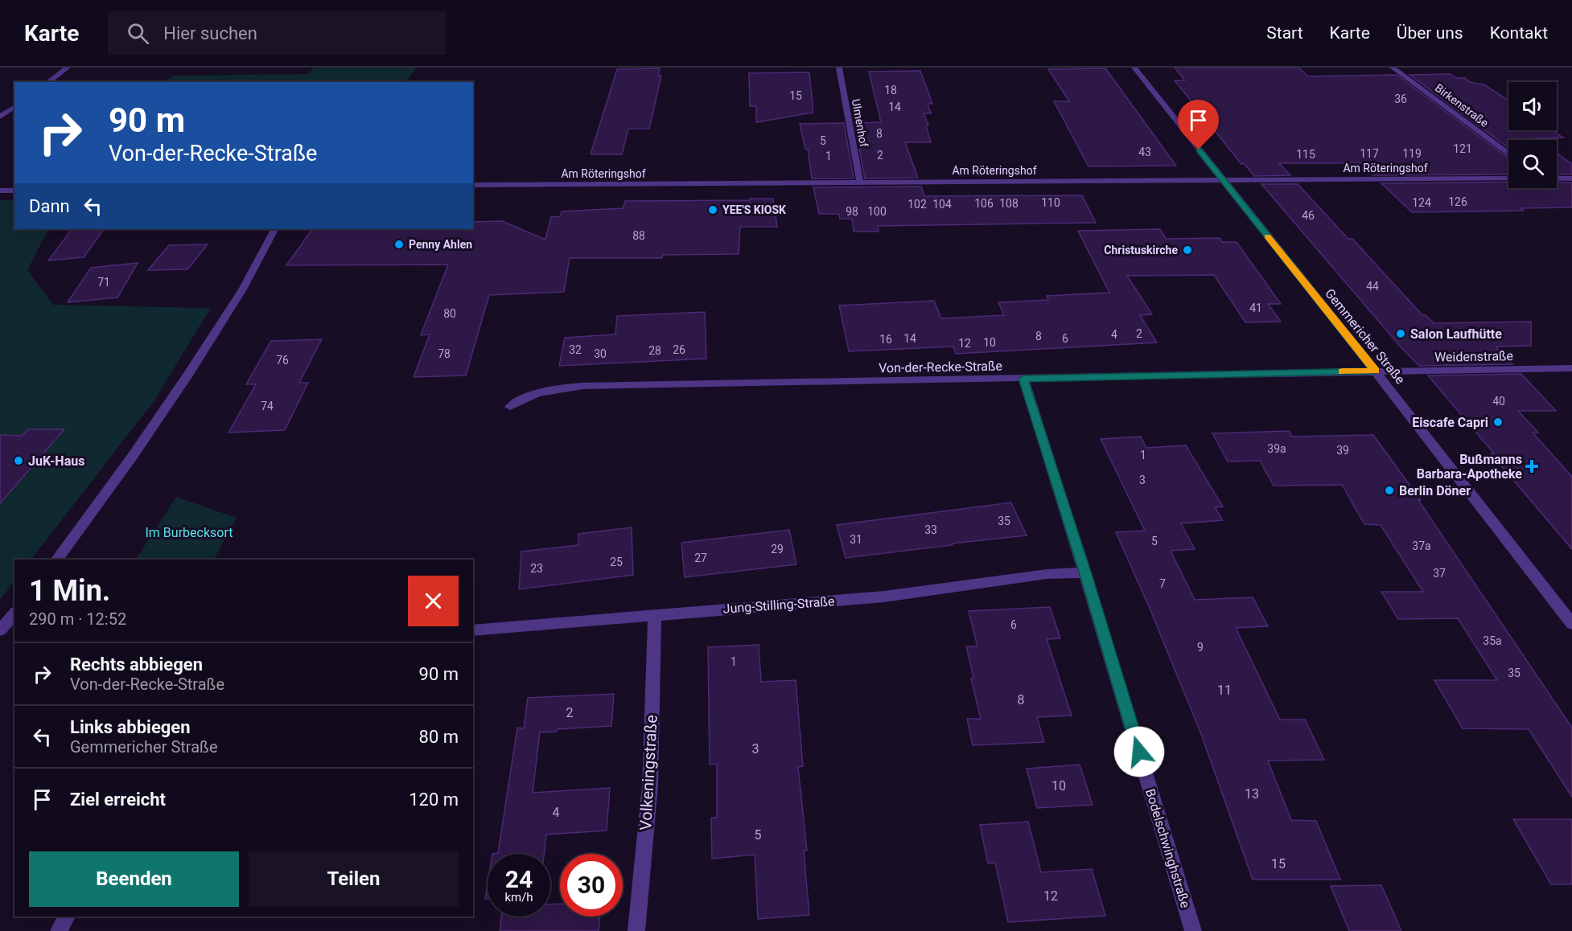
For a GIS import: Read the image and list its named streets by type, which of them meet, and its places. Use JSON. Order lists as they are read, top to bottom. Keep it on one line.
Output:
{"streets":{"street":["Birkenstraße","Ulmenhof","Am Röteringshof","Gemmericher Straße","Weidenstraße","Von-der-Recke-Straße","Jung-Stilling-Straße","Volkeningstraße","Bodelschwinghstraße"]},"crossings":[["Ulmenhof","Am Röteringshof"],["Am Röteringshof","Gemmericher Straße"],["Gemmericher Straße","Weidenstraße"],["Gemmericher Straße","Von-der-Recke-Straße"],["Weidenstraße","Von-der-Recke-Straße"],["Von-der-Recke-Straße","Bodelschwinghstraße"],["Jung-Stilling-Straße","Volkeningstraße"],["Jung-Stilling-Straße","Bodelschwinghstraße"]],"parks":["Im Burbecksort"],"places":{"other":["YEE'S KIOSK","Penny Ahlen","Christuskirche","Salon Laufhütte","Eiscafe Capri","JuK-Haus","Berlin Döner"],"health":["Bußmanns Barbara-Apotheke"]},"house_numbers":["18","15","36","14","8","5","121","43","117","119","115","2","1","126","110","124","106","108","102","104","98","100","46","88","71","44","41","80","2","4","8","14","6","16","10","12","32","26","28","78","30","76","40","74","39a","39","1","3","35","33","31","5","37a","29","27","25","23","37","7","6","35a","9","1","35","11","8","2","3","10","13","4","5","15","12"],"page":{"header":"Karte","search":"Hier suchen","nav":["Start","Karte","Über uns","Kontakt"],"turn":["90 m","Von-der-Recke-Straße"],"then":"Dann","heading":["1 Min.","290 m · 12:52"],"list":[{"name":"Rechts abbiegen","note":"Von-der-Recke-Straße","value":"90 m"},{"name":"Links abbiegen","note":"Gemmericher Straße","value":"80 m"},{"name":"Ziel erreicht","value":"120 m"}],"buttons":["Beenden","Teilen"],"speed":"24 km/h","limit":"30"}}
